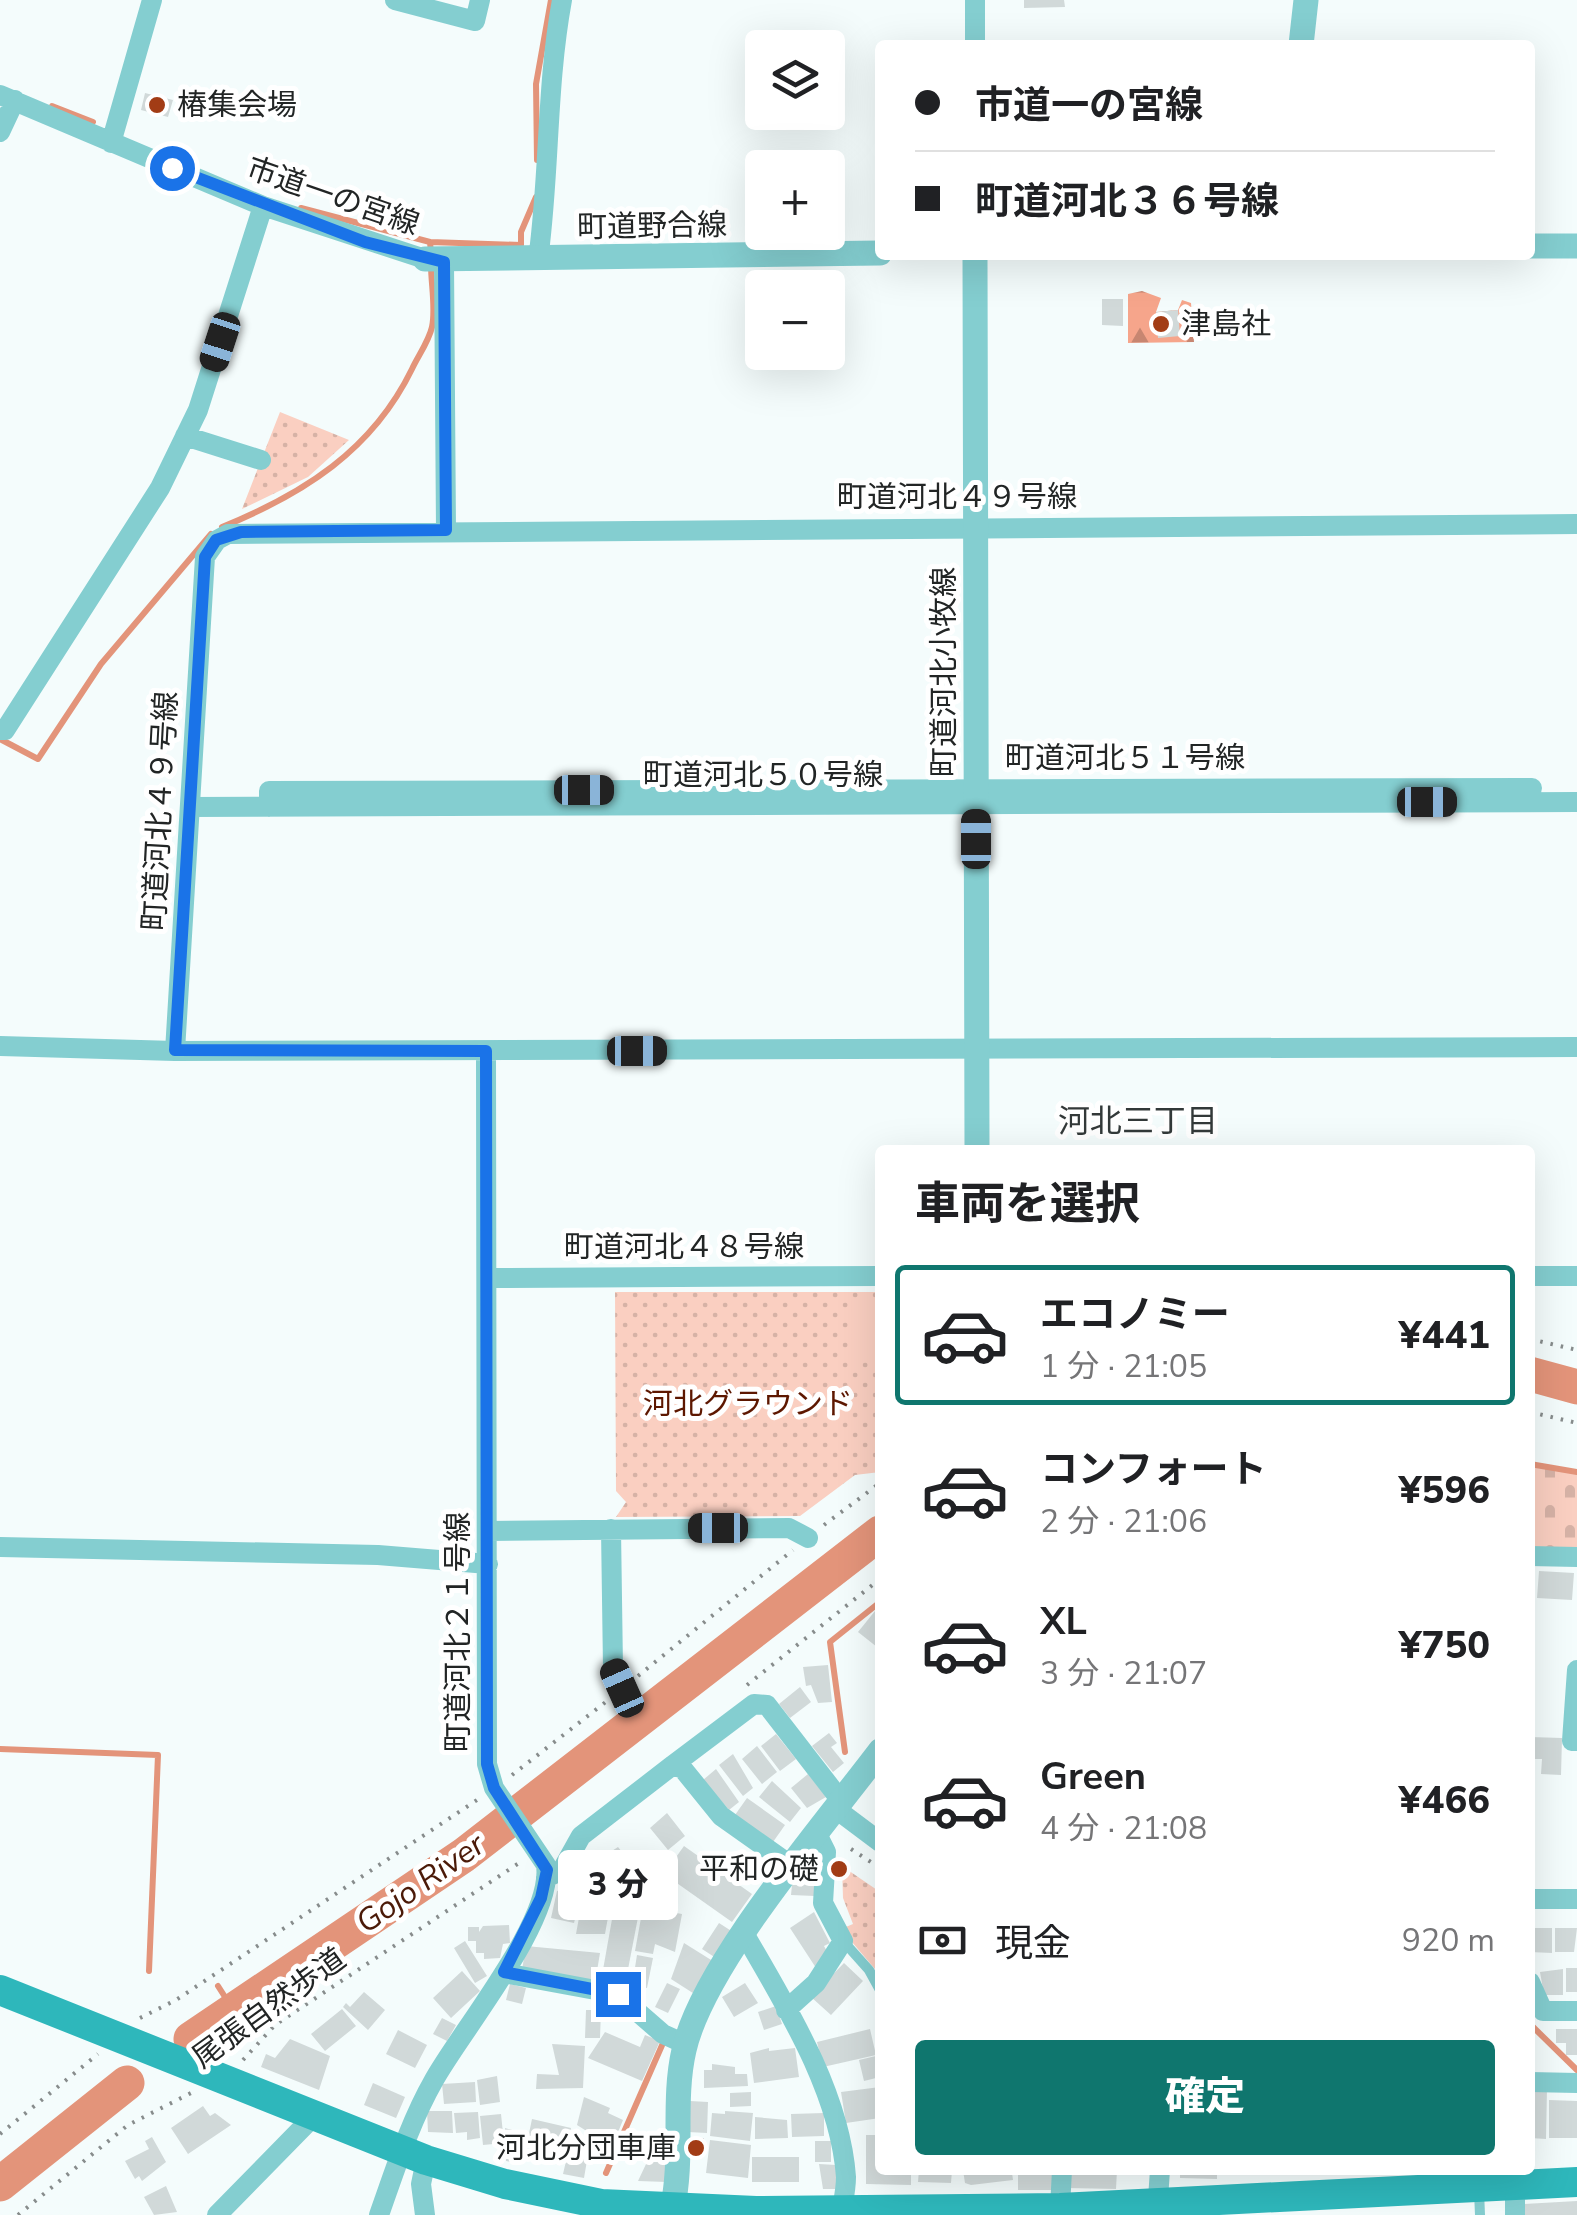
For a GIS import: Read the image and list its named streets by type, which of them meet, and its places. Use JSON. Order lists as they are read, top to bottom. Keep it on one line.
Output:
{"streets":{"street":["市道一の宮線","町道野合線","町道河北４９号線","町道河北小牧線","町道河北５１号線","町道河北５０号線","町道河北４８号線","町道河北２１号線"],"path":["尾張自然歩道"]},"crossings":[["市道一の宮線","町道野合線"],["町道河北４９号線","町道河北小牧線"],["町道河北４９号線","町道河北５０号線"],["町道河北小牧線","町道河北５１号線"],["町道河北小牧線","町道河北５０号線"],["町道河北５１号線","町道河北５０号線"],["町道河北４８号線","町道河北２１号線"],["町道河北２１号線","尾張自然歩道"]],"districts":["河北三丁目"],"water":["Gojo River"],"parks":["河北グラウンド"],"places":["椿集会場","津島社","平和の礎","河北分団車庫"],"page":{"map_buttons":["+","−"],"banner":["市道一の宮線","町道河北３６号線"],"heading":"車両を選択","list":[{"name":"エコノミー","note":"1 分 · 21:05","value":"¥441"},{"name":"コンフォート","note":"2 分 · 21:06","value":"¥596"},{"name":"XL","note":"3 分 · 21:07","value":"¥750"},{"name":"Green","note":"4 分 · 21:08","value":"¥466"}],"bubble":"3 分","pay":["現金","920 m"],"buttons":"確定"}}
